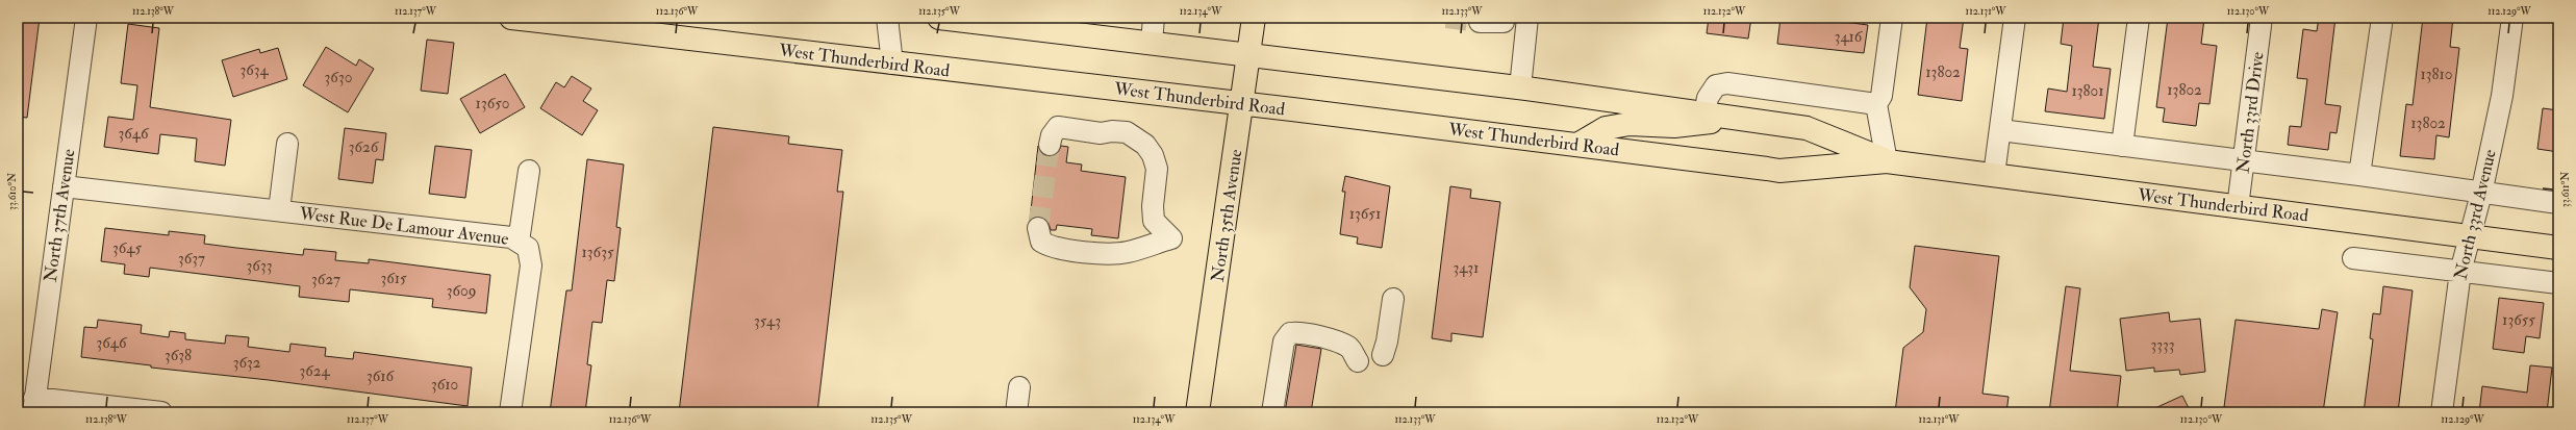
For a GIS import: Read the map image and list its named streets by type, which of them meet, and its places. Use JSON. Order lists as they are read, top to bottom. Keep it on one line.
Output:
{"streets":{"main road":["West Thunderbird Road","North 35th Avenue"],"street":["North 33rd Drive","North 33rd Avenue","North 37th Avenue","West Rue De Lamour Avenue"]},"crossings":[["West Thunderbird Road","North 33rd Drive"],["West Thunderbird Road","North 33rd Avenue"],["West Thunderbird Road","North 35th Avenue"],["North 37th Avenue","West Rue De Lamour Avenue"]],"house_numbers":["3416","3634","13802","13810","3630","13802","13801","13650","13802","3646","3626","13651","3645","13635","3637","3633","3431","3615","3627","3609","13655","3543","3646","3333","3638","3632","3624","3616","3610"],"coordinates":["112.138°W","112.137°W","112.136°W","112.135°W","112.134°W","112.133°W","112.132°W","112.131°W","112.130°W","112.129°W","33.611°N","33.610°N"]}
